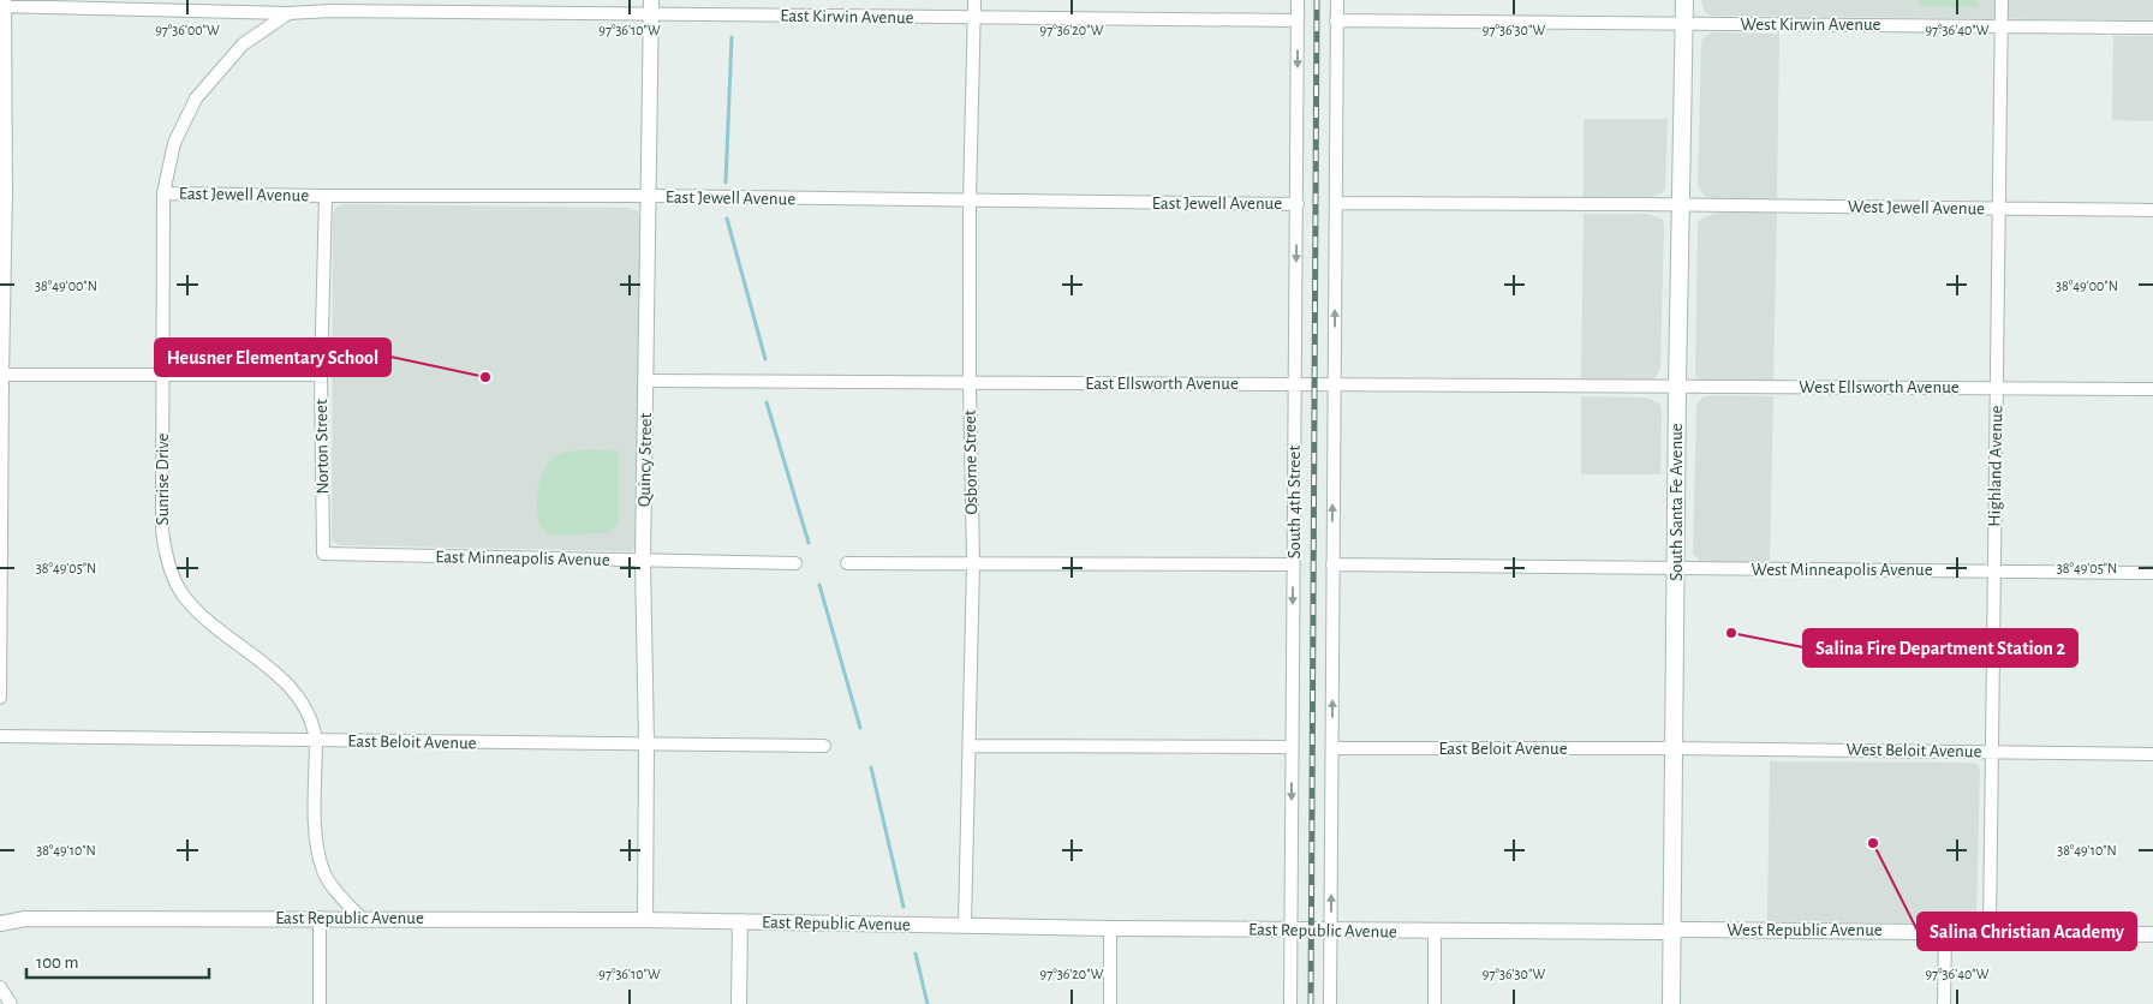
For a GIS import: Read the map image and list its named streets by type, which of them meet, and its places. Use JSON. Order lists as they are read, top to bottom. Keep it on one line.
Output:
{"streets":{"main road":["South Santa Fe Avenue"],"street":["East Kirwin Avenue","West Kirwin Avenue","East Jewell Avenue","West Jewell Avenue","East Ellsworth Avenue","West Ellsworth Avenue","Norton Street","Quincy Street","Osborne Street","Highland Avenue","Sunrise Drive","South 4th Street","East Minneapolis Avenue","West Minneapolis Avenue","East Beloit Avenue","West Beloit Avenue","East Republic Avenue","West Republic Avenue"]},"crossings":[["East Kirwin Avenue","Quincy Street"],["East Kirwin Avenue","Osborne Street"],["East Kirwin Avenue","Sunrise Drive"],["East Kirwin Avenue","South 4th Street"],["West Kirwin Avenue","Highland Avenue"],["West Kirwin Avenue","South Santa Fe Avenue"],["East Jewell Avenue","Norton Street"],["East Jewell Avenue","Quincy Street"],["East Jewell Avenue","Osborne Street"],["East Jewell Avenue","Sunrise Drive"],["East Jewell Avenue","South 4th Street"],["West Jewell Avenue","Highland Avenue"],["West Jewell Avenue","South Santa Fe Avenue"],["East Ellsworth Avenue","West Ellsworth Avenue"],["East Ellsworth Avenue","Quincy Street"],["East Ellsworth Avenue","Osborne Street"],["East Ellsworth Avenue","South 4th Street"],["East Ellsworth Avenue","South Santa Fe Avenue"],["West Ellsworth Avenue","Highland Avenue"],["West Ellsworth Avenue","South Santa Fe Avenue"],["Norton Street","East Minneapolis Avenue"],["Quincy Street","East Minneapolis Avenue"],["Quincy Street","East Beloit Avenue"],["Quincy Street","East Republic Avenue"],["Osborne Street","East Republic Avenue"],["Highland Avenue","West Minneapolis Avenue"],["Highland Avenue","West Beloit Avenue"],["Highland Avenue","West Republic Avenue"],["Sunrise Drive","East Beloit Avenue"],["Sunrise Drive","East Republic Avenue"],["South 4th Street","East Republic Avenue"],["South Santa Fe Avenue","West Minneapolis Avenue"],["South Santa Fe Avenue","East Beloit Avenue"],["South Santa Fe Avenue","West Beloit Avenue"],["South Santa Fe Avenue","East Republic Avenue"],["South Santa Fe Avenue","West Republic Avenue"],["East Beloit Avenue","West Beloit Avenue"],["East Republic Avenue","West Republic Avenue"]],"places":["Heusner Elementary School","Salina Fire Department Station 2","Salina Christian Academy"],"scale_bar":"100 m","coordinates":["97°36'00\"W","97°36'10\"W","97°36'20\"W","97°36'30\"W","97°36'40\"W","38°49'00\"N","38°49'05\"N","38°49'10\"N"]}
